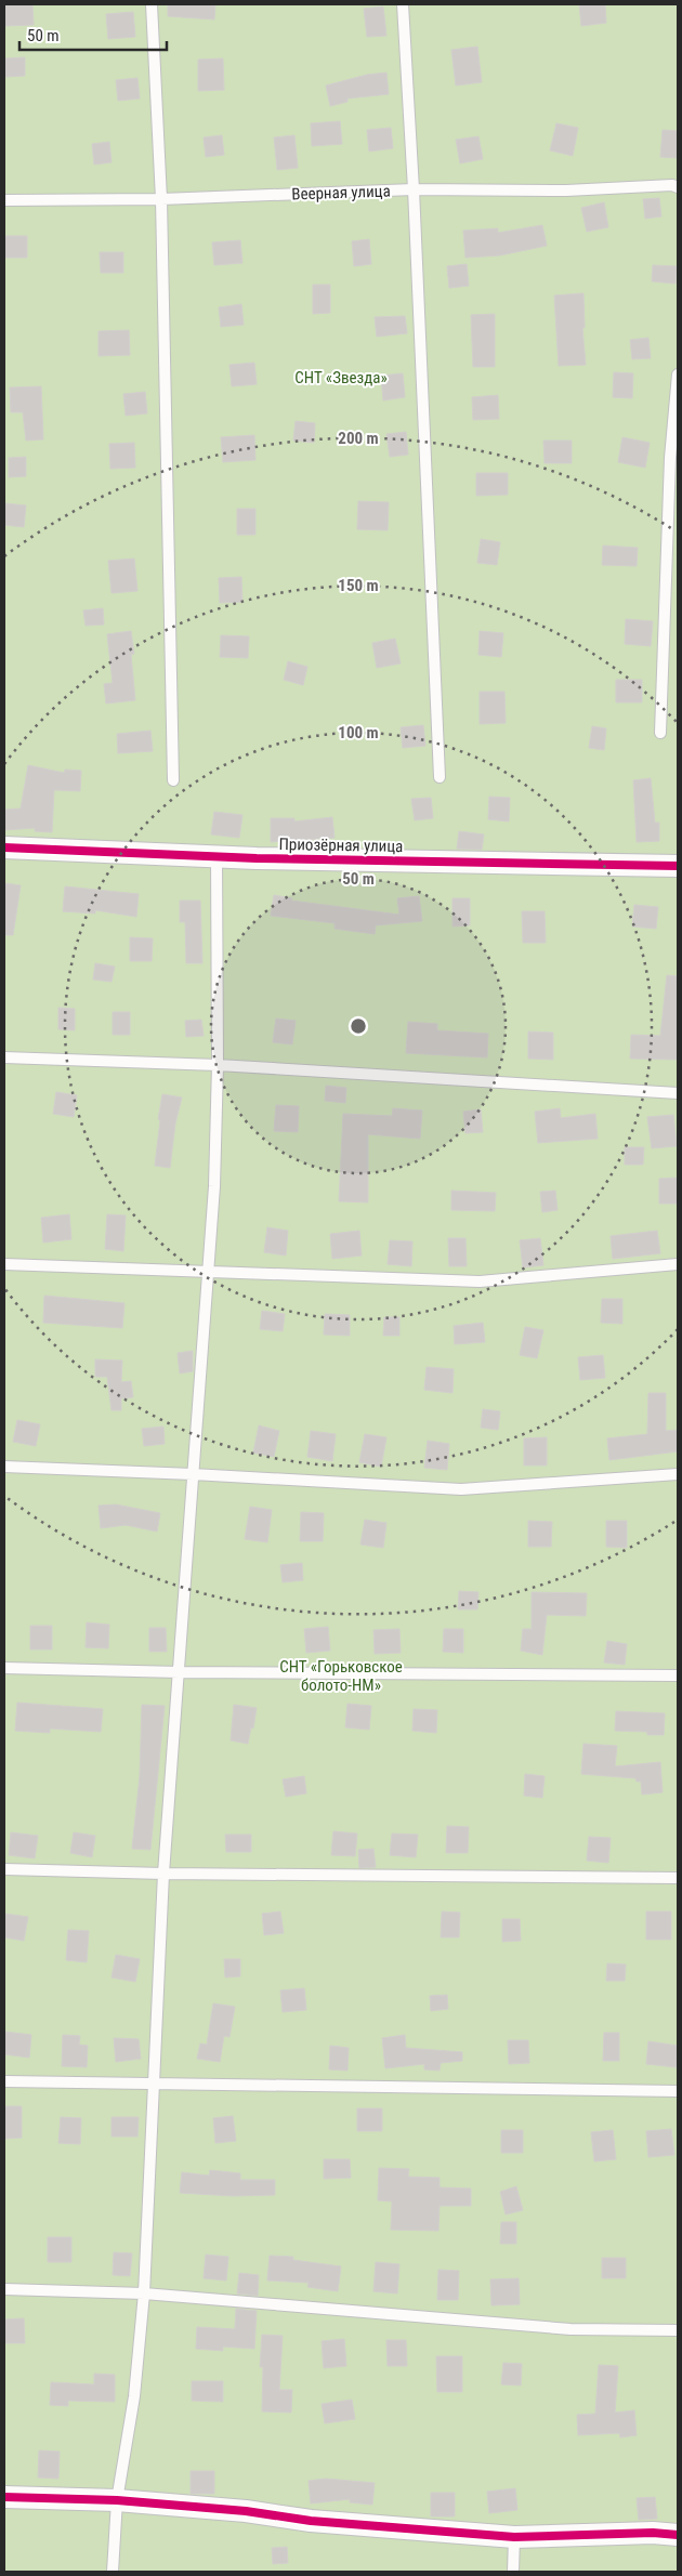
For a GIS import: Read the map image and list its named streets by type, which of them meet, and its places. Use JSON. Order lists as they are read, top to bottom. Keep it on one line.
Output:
{"streets":{"street":["Приозёрная улица"],"lane":["Веерная улица"]},"parks":["СНТ «Звезда»","СНТ «Горьковское болото-НМ»"],"scale_bar":"50 m","rings":["200 m","150 m","100 m","50 m"]}
